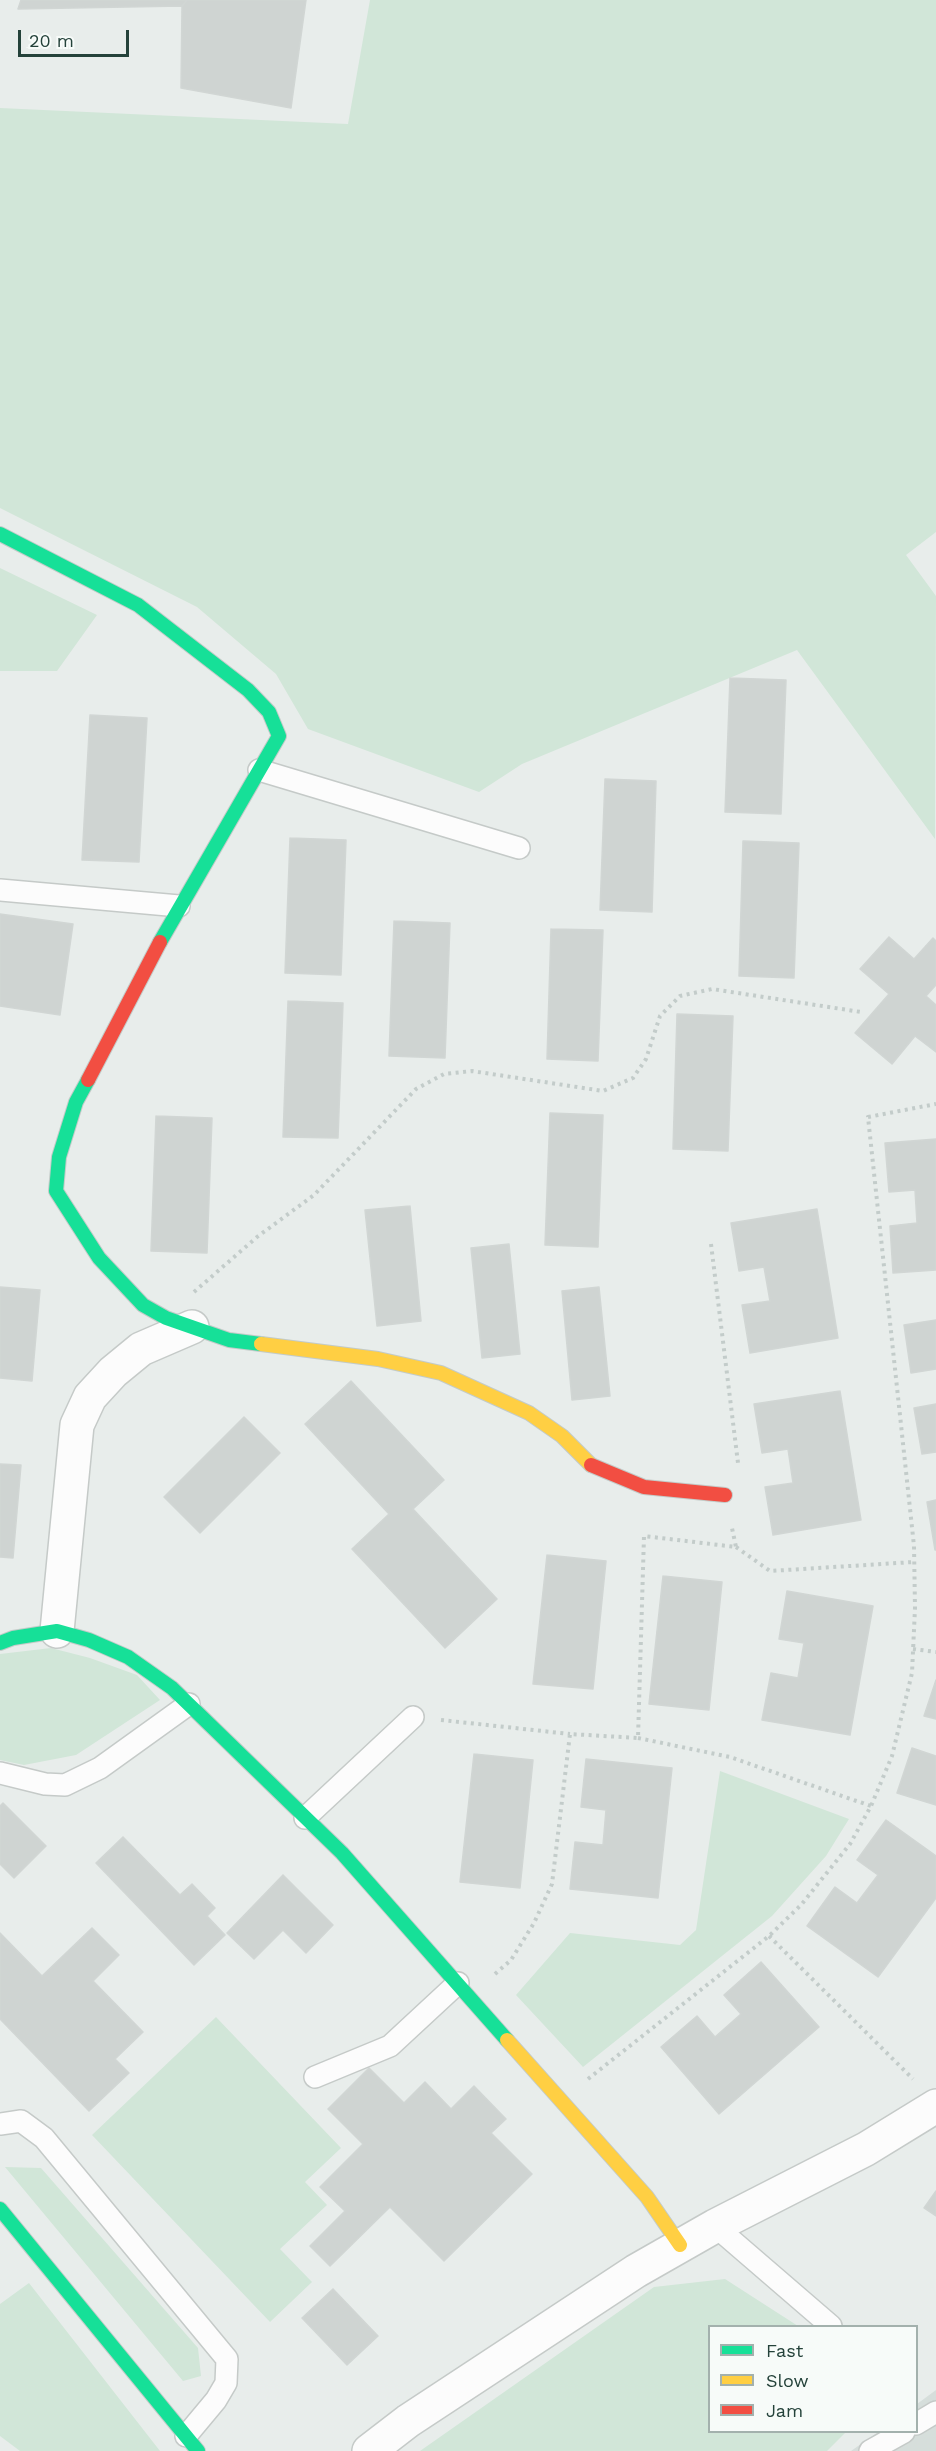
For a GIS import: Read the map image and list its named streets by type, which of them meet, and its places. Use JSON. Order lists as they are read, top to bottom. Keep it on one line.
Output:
{"legend":["Fast","Slow","Jam"],"scale_bar":"20 m"}
